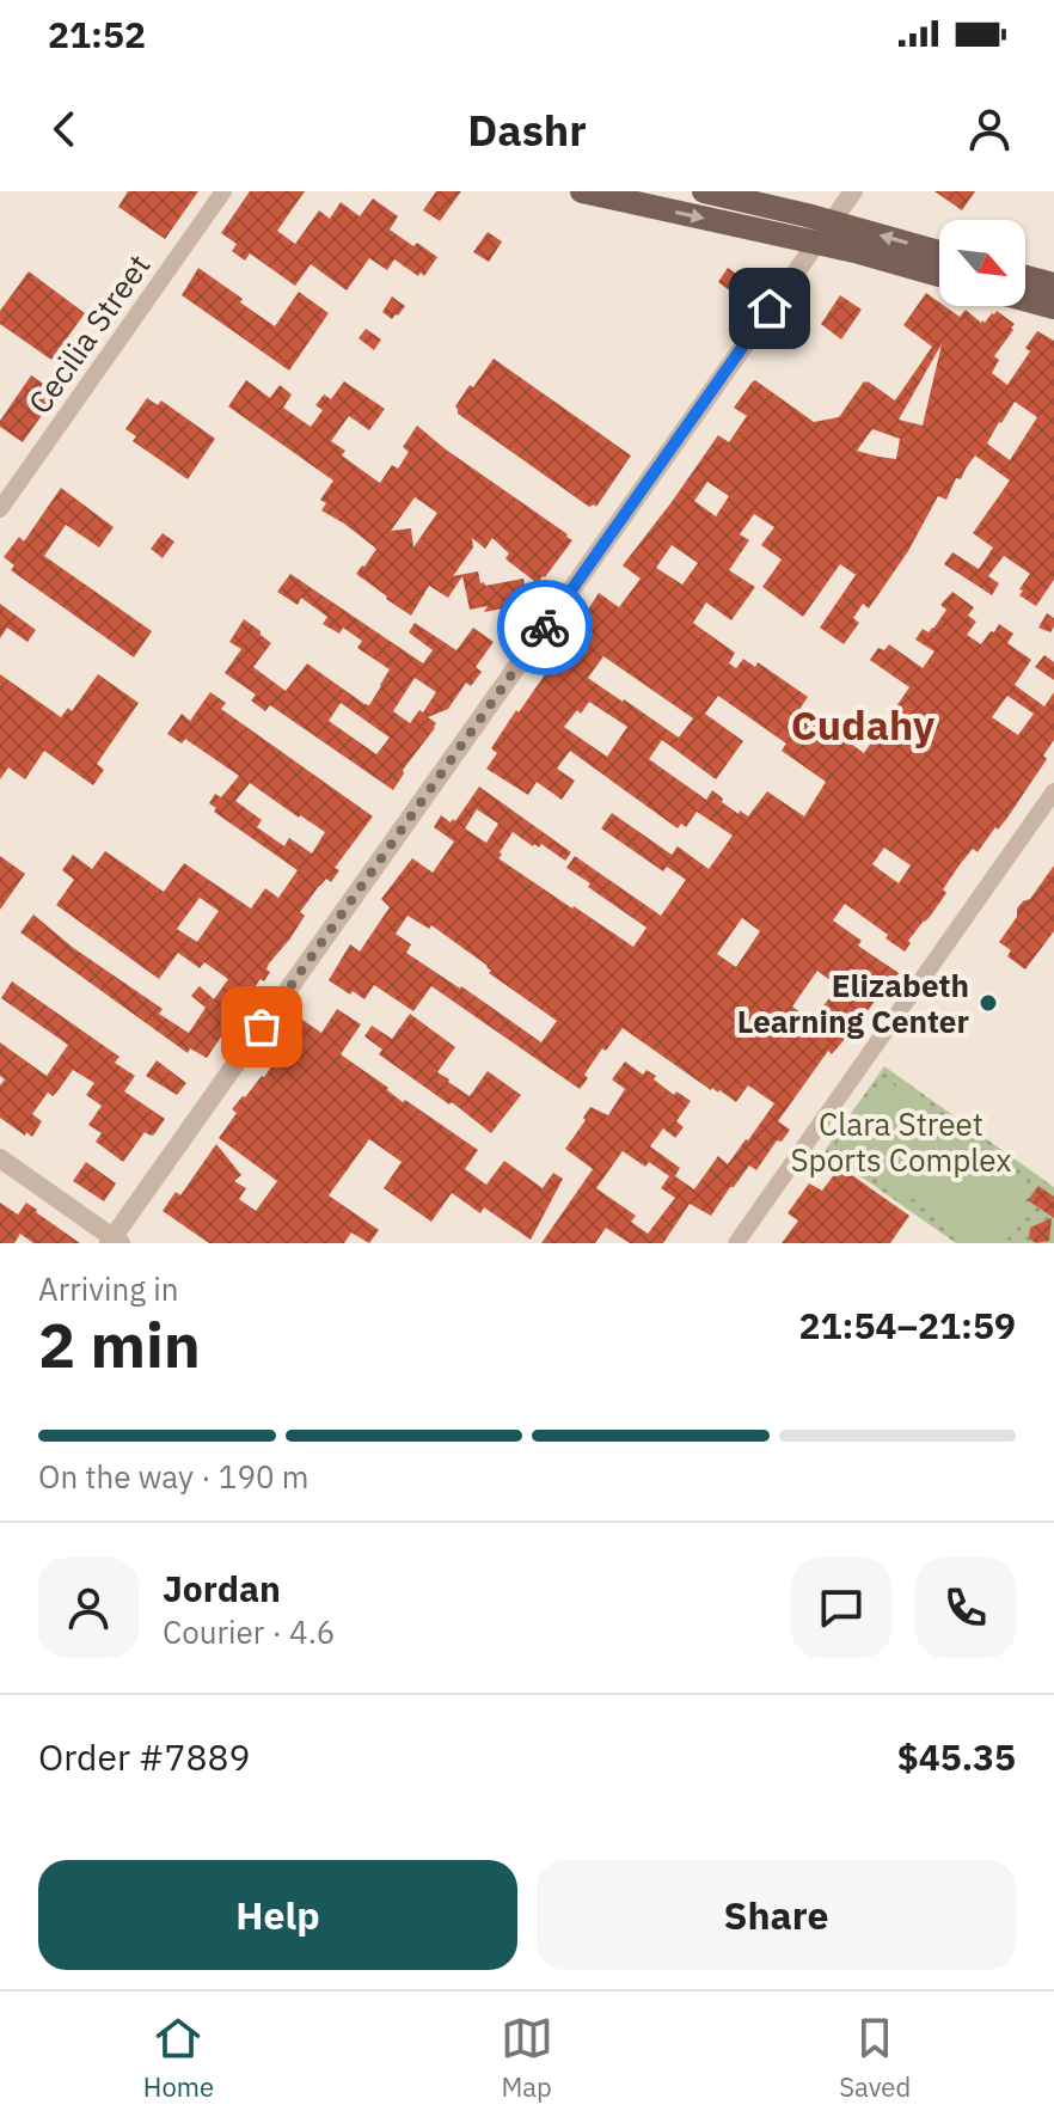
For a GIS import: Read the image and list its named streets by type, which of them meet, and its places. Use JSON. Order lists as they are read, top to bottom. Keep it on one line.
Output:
{"streets":{"street":["Cecilia Street"]},"districts":["Cudahy"],"parks":["Clara Street Sports Complex"],"places":["Elizabeth Learning Center"],"north":"bottom right","page":{"status":"21:52","header":"Dashr","heading":["2 min","Arriving in","21:54–21:59"],"panel":["Jordan","Courier · 4.6","Order #7889","$45.35"],"bar":"On the way · 190 m","buttons":["Help","Share"],"tabs":["Home","Map","Saved"]}}
